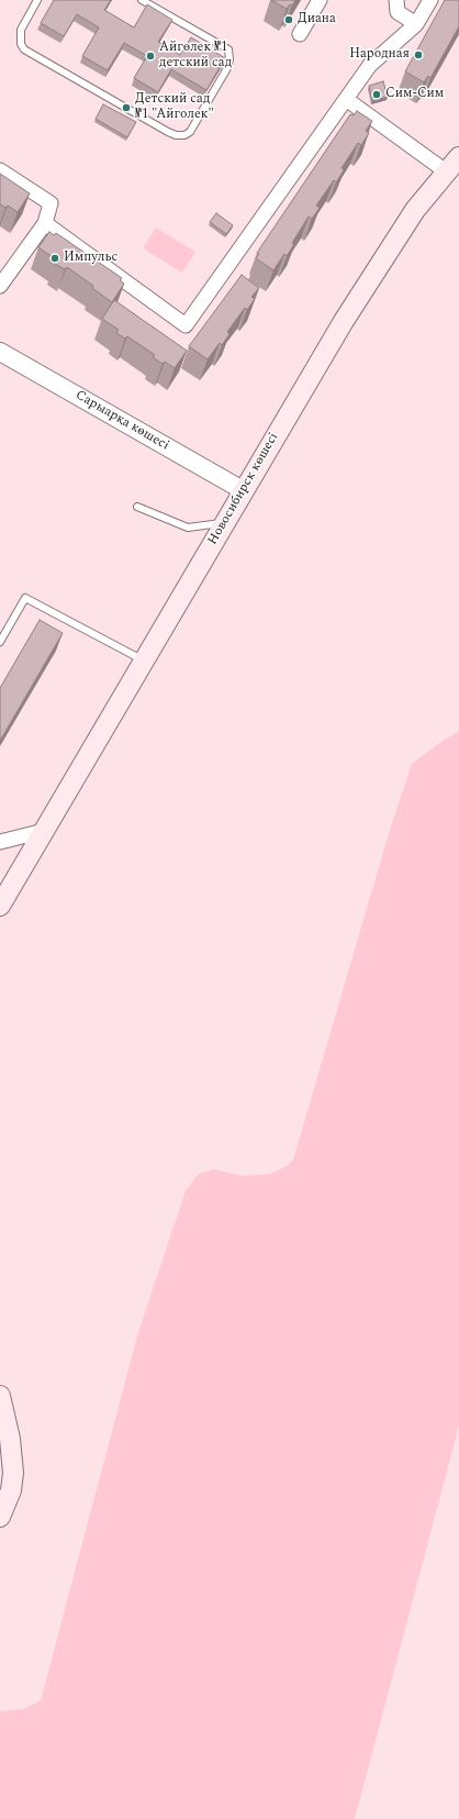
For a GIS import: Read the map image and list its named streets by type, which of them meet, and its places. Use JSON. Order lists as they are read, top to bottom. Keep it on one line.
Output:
{"streets":{"main road":["Новосибирск көшесі"],"street":["Сарыарқа көшесі"]},"crossings":[["Сарыарқа көшесі","Новосибирск көшесі"]],"places":["Диана","Народная","Айгөлек №1 детский сад","Сим-Сим","Детский сад №1 \"Айголек\"","Импульс"]}
